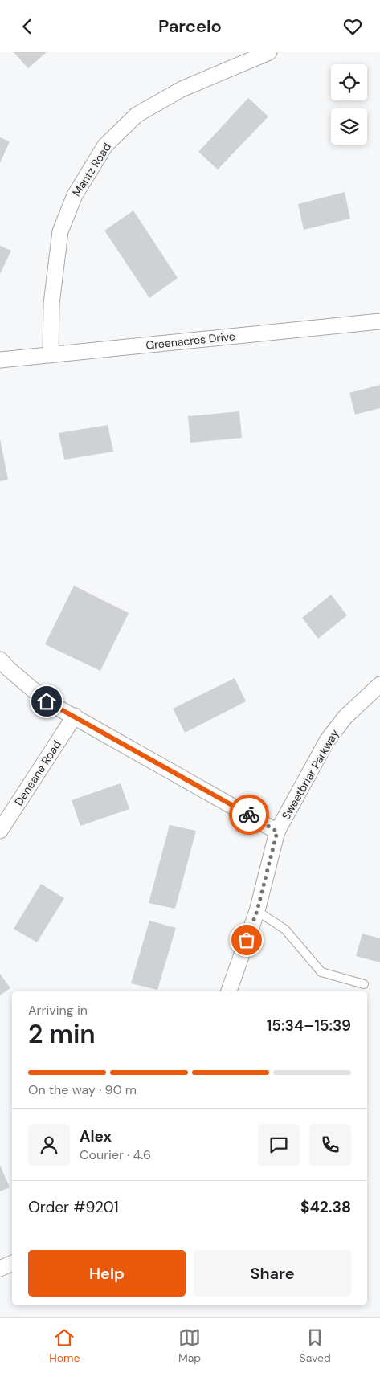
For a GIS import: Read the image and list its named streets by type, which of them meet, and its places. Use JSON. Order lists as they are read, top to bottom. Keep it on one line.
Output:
{"streets":{"street":["Mantz Road","Greenacres Drive","Deneane Road","Sweetbriar Parkway"]},"crossings":[["Mantz Road","Greenacres Drive"]],"page":{"header":"Parcelo","heading":["2 min","Arriving in","15:34–15:39"],"panel":["Alex","Courier · 4.6","Order #9201","$42.38"],"bar":"On the way · 90 m","buttons":["Help","Share"],"tabs":["Home","Map","Saved"]}}
